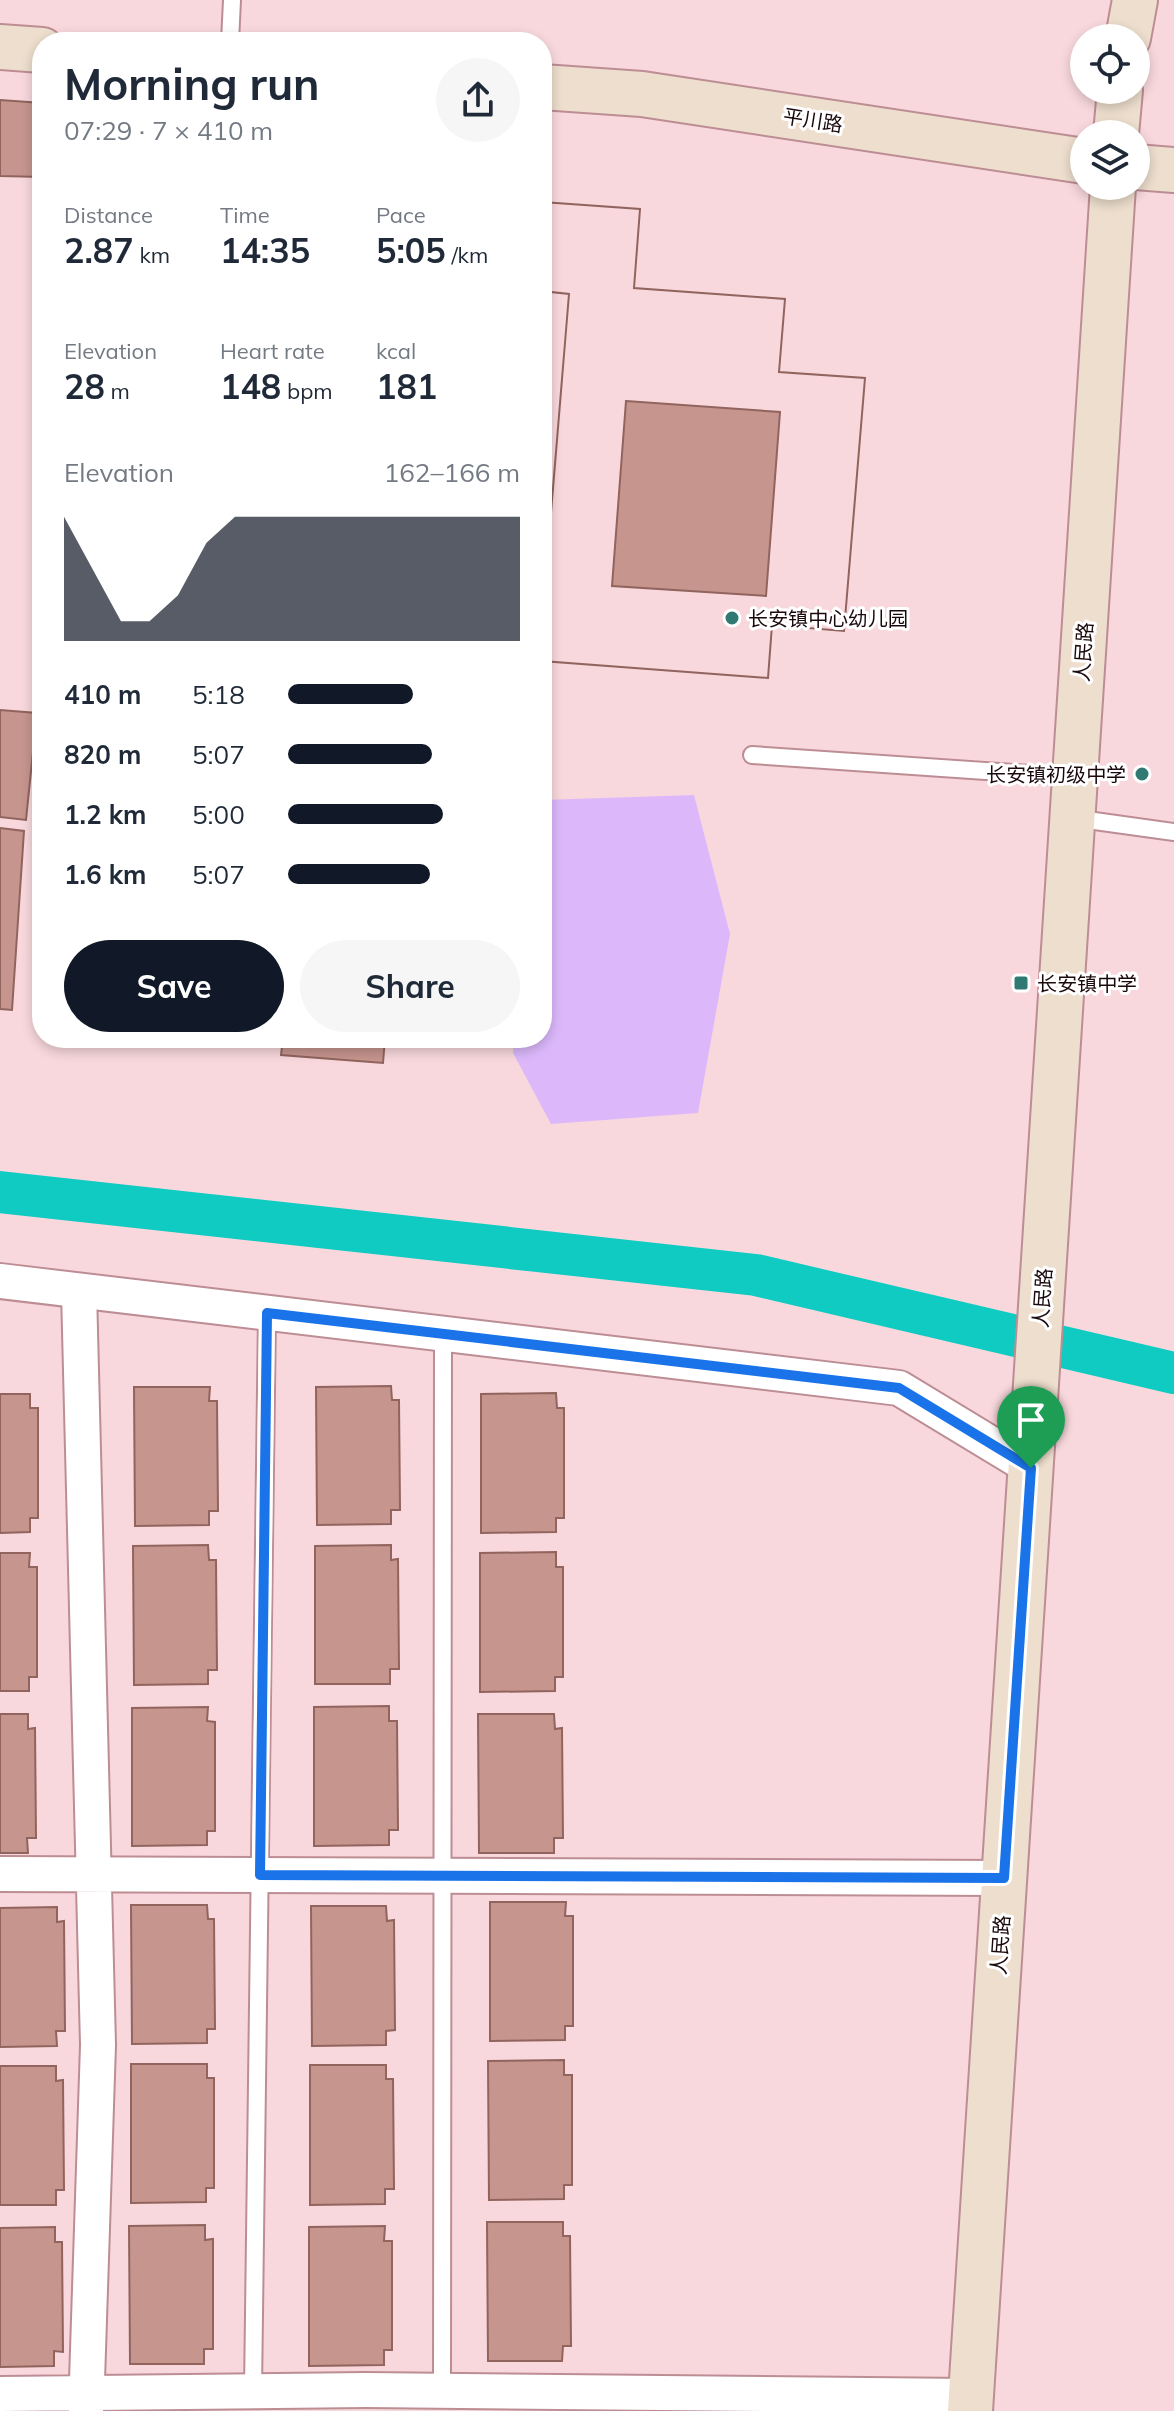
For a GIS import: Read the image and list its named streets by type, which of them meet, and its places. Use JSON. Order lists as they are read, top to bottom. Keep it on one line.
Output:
{"streets":{"street":["平川路","人民路"]},"places":{"other":["长安镇中心幼儿园","长安镇初级中学"],"transit":["长安镇中学"]},"page":{"heading":["Morning run","07:29 · 7 × 410 m"],"stats":[["Distance","2.87 km"],["Time","14:35"],["Pace","5:05 /km"],["Elevation","28 m"],["Heart rate","148 bpm"],["kcal","181"]],"chart":["Elevation","162–166 m"],"list":[{"name":"410 m","note":"5:18"},{"name":"820 m","note":"5:07"},{"name":"1.2 km","note":"5:00"},{"name":"1.6 km","note":"5:07"}],"buttons":["Save","Share"]}}
